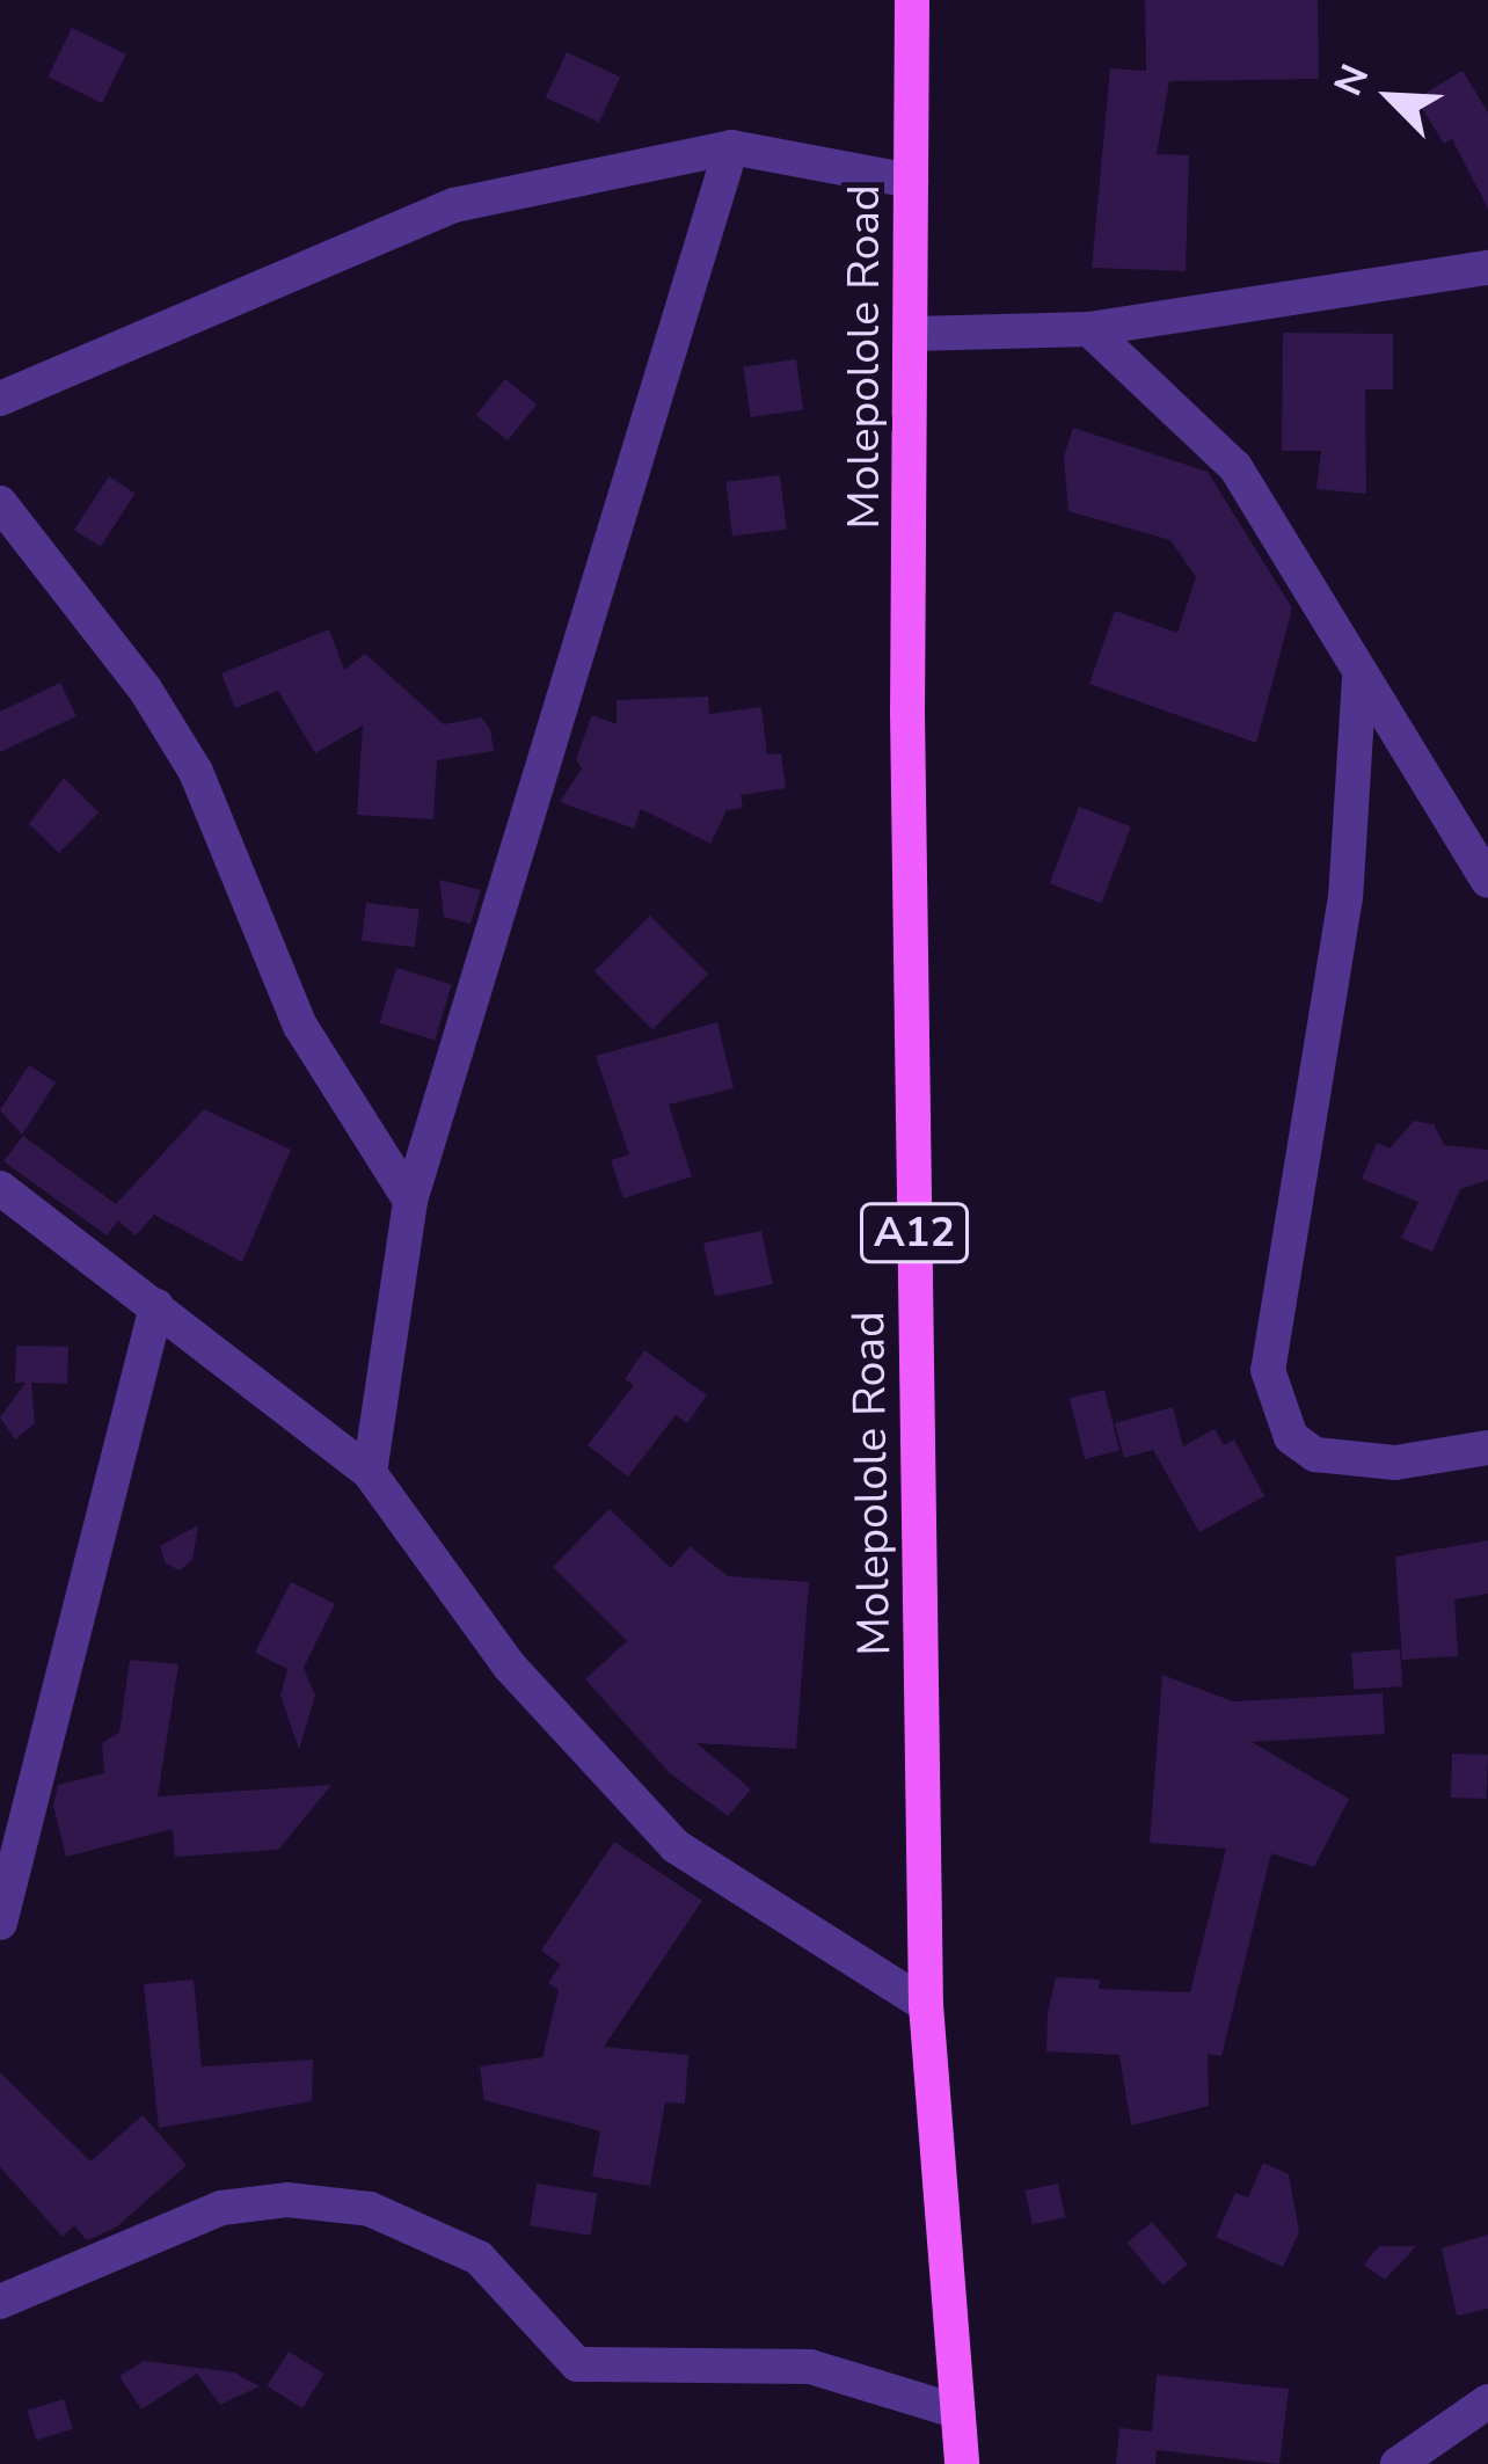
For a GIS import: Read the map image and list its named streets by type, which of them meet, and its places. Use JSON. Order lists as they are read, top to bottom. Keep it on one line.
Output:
{"streets":{"main road":["Molepolole Road","A12"]},"north":"top left"}
